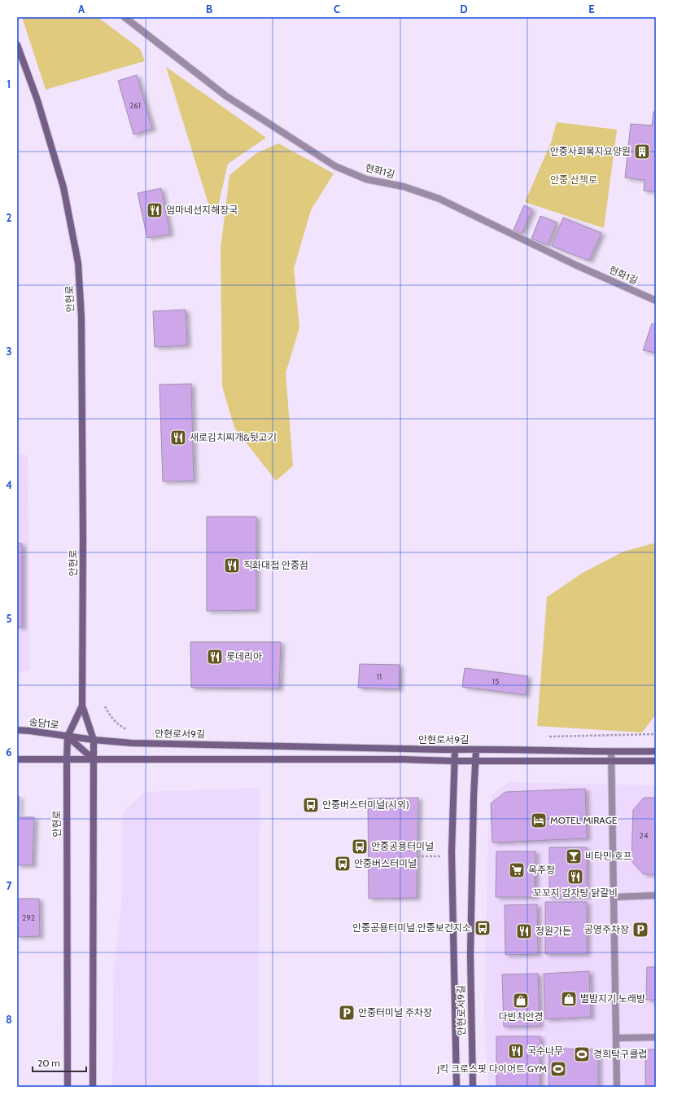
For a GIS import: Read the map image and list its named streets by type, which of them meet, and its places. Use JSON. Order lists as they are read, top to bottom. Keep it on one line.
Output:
{"streets":{"street":["현화1길","안현로","송담1로","안현로서9길"]},"crossings":[["안현로","송담1로"],["송담1로","안현로서9길"]],"parks":["안중 산책로"],"places":{"building":["안중사회복지요양원"],"restaurant":["엄마네선지해장국","새로김치찌개&뒷고기","직화대첩 안중점","롯데리아","꼬꼬지 감자탕 닭갈비","정원가든","국수나무"],"bus stop":["안중버스터미널(시외)","안중공용터미널","안중버스터미널","안중공용터미널.안중보건지소"],"hotel":["MOTEL MIRAGE"],"bar":["비타민 호프"],"supermarket":["옥주청"],"parking":["공영주차장","안중터미널 주차장"],"shop":["별밤지기 노래방","다빈치안경"],"sports":["경희탁구클럽","J킥 크로스핏 다이어트 GYM"]},"house_numbers":["261","11","15","24","292"],"scale_bar":"20 m","grid":{"columns":["A","B","C","D","E"],"rows":["1","2","3","4","5","6","7","8"]}}
